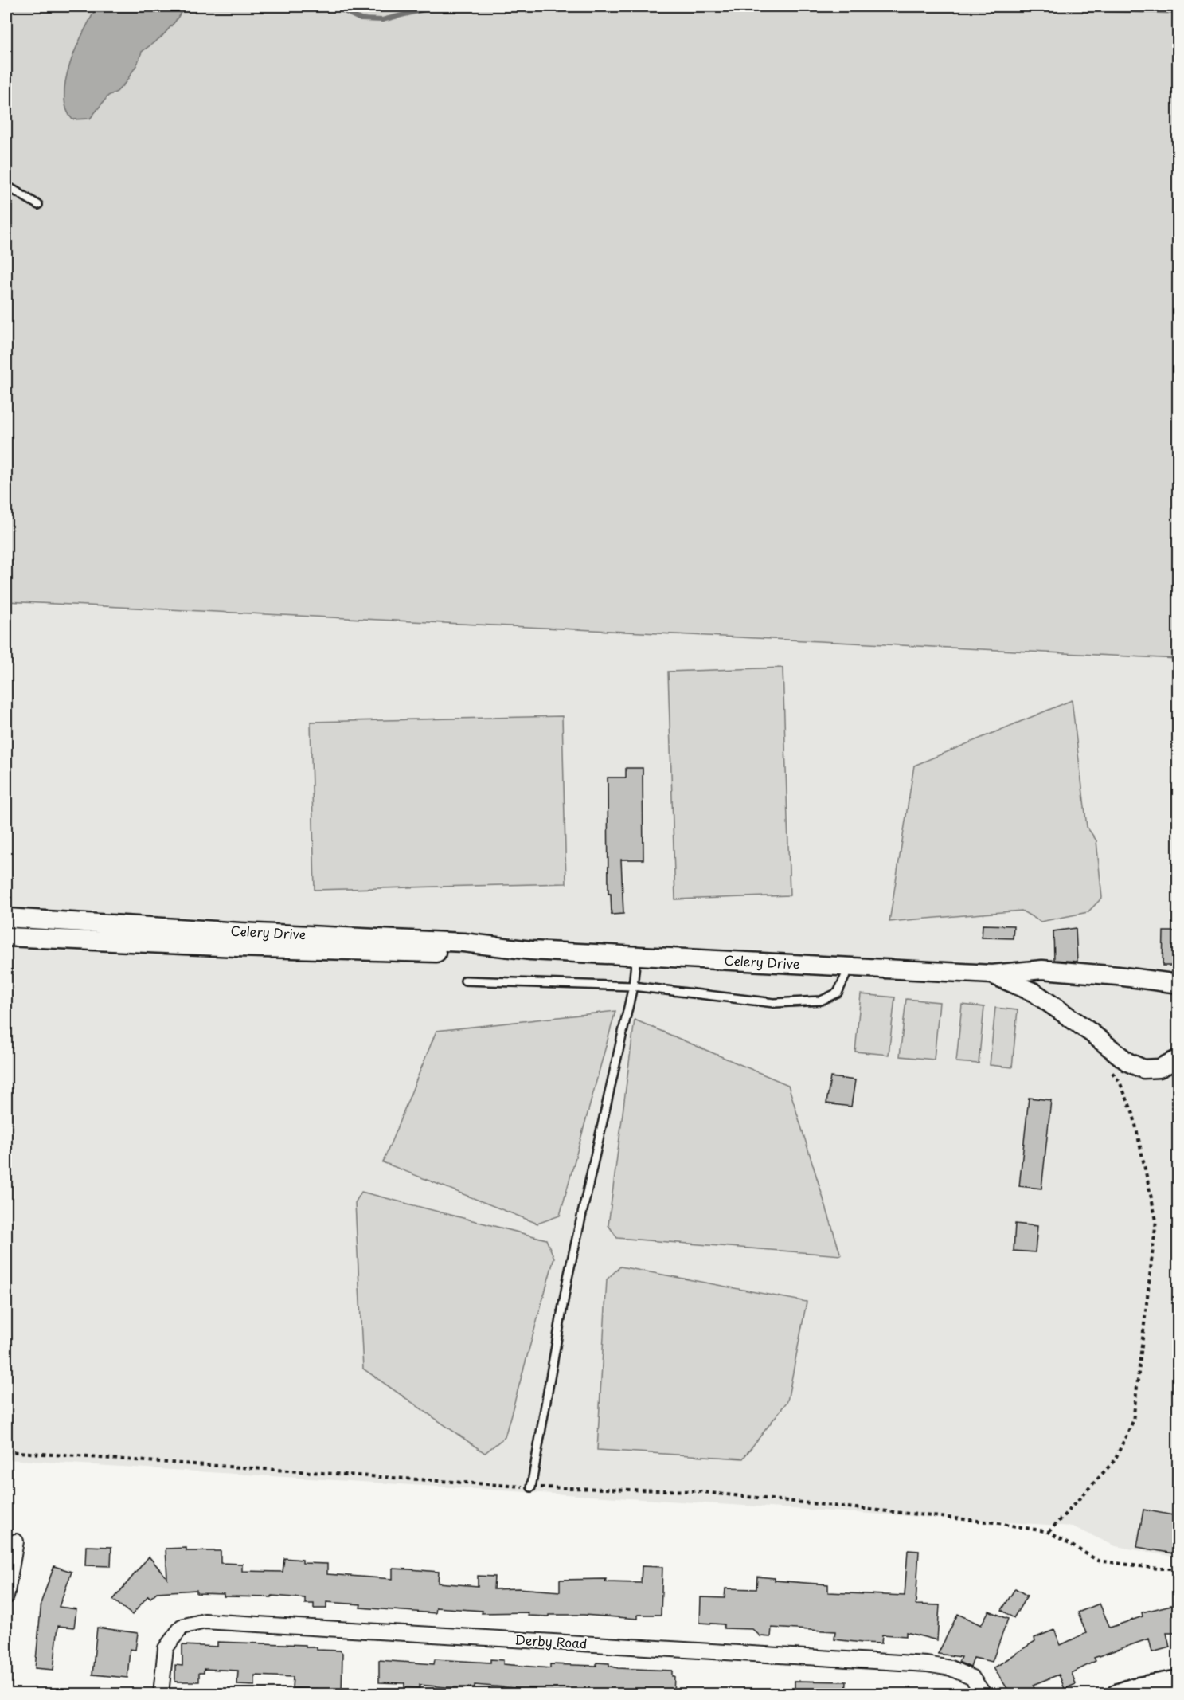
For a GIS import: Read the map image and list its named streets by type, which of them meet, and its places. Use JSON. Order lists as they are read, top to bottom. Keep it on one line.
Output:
{"streets":{"street":["Celery Drive","Derby Road"]}}
